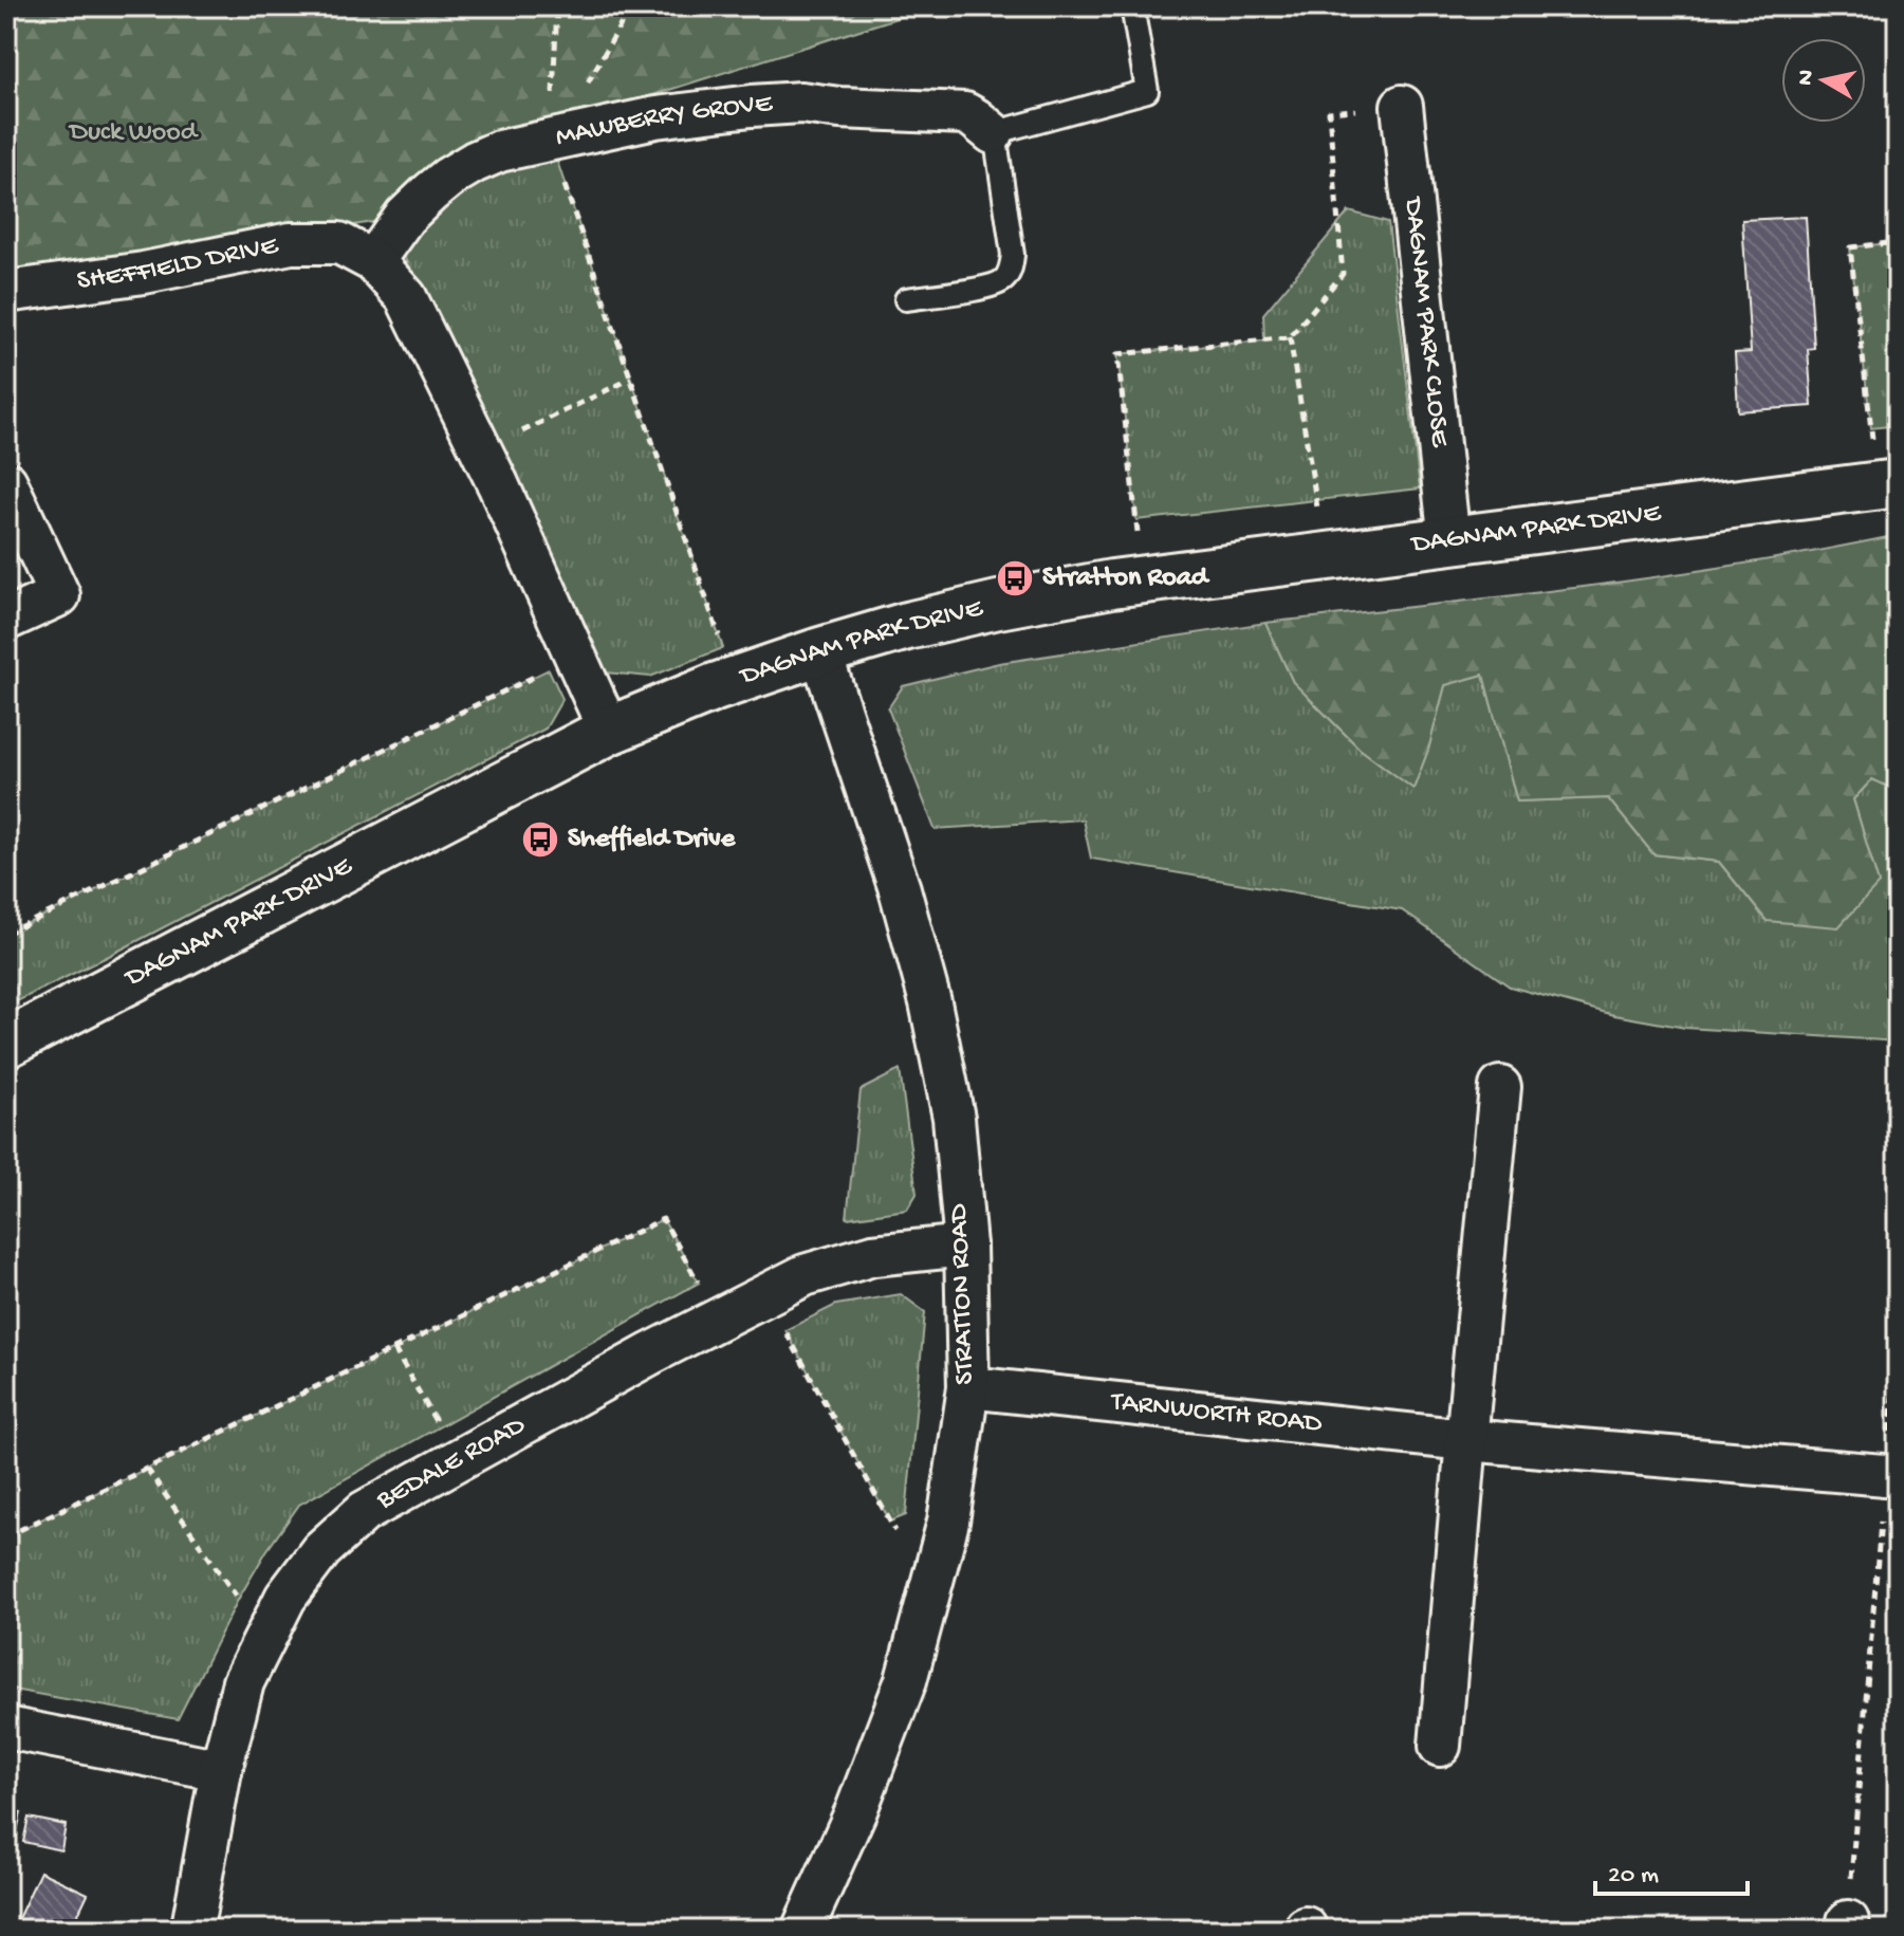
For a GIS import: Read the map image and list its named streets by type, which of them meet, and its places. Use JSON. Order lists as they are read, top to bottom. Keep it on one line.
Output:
{"streets":{"street":["MAWBERRY GROVE","SHEFFIELD DRIVE","DAGNAM PARK CLOSE","DAGNAM PARK DRIVE","STRATTON ROAD","TARNWORTH ROAD","BEDALE ROAD"]},"crossings":[["MAWBERRY GROVE","SHEFFIELD DRIVE"],["SHEFFIELD DRIVE","DAGNAM PARK DRIVE"],["DAGNAM PARK CLOSE","DAGNAM PARK DRIVE"],["DAGNAM PARK DRIVE","STRATTON ROAD"],["STRATTON ROAD","TARNWORTH ROAD"],["STRATTON ROAD","BEDALE ROAD"]],"parks":["Duck Wood"],"places":{"bus stop":["Stratton Road","Sheffield Drive"]},"scale_bar":"20 m","north":"left"}
